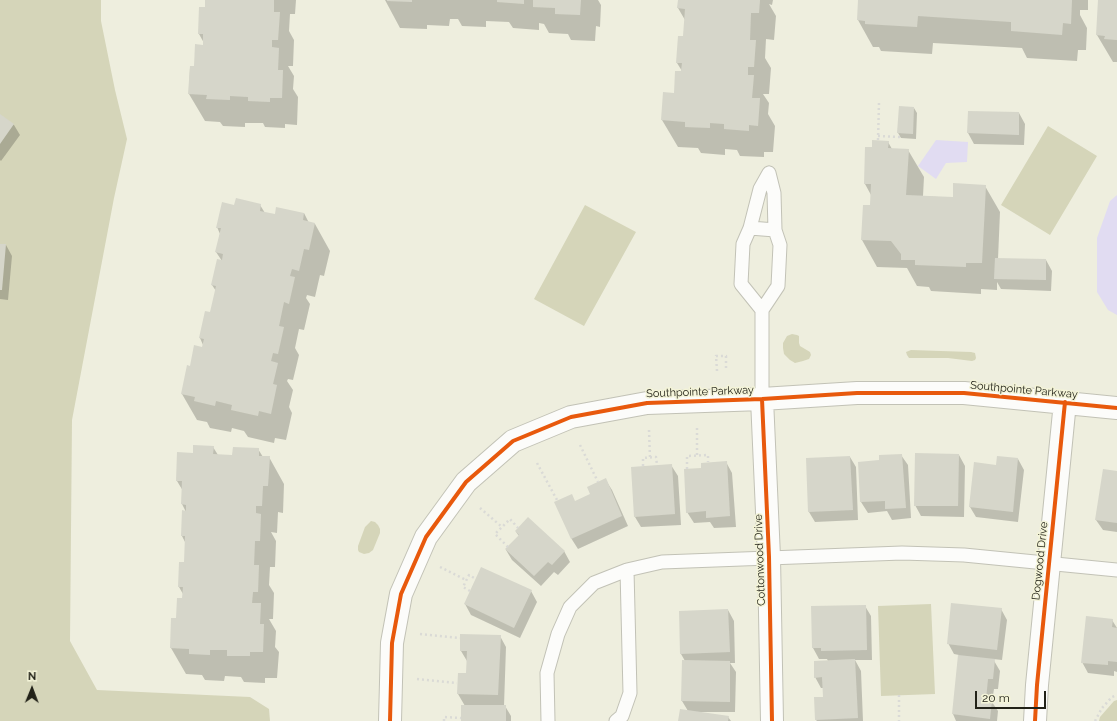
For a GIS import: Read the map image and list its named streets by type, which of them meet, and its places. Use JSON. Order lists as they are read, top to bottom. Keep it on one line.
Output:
{"streets":{"street":["Southpointe Parkway","Cottonwood Drive","Dogwood Drive"]},"crossings":[["Southpointe Parkway","Cottonwood Drive"],["Southpointe Parkway","Dogwood Drive"]],"scale_bar":"20 m","north":"top"}
